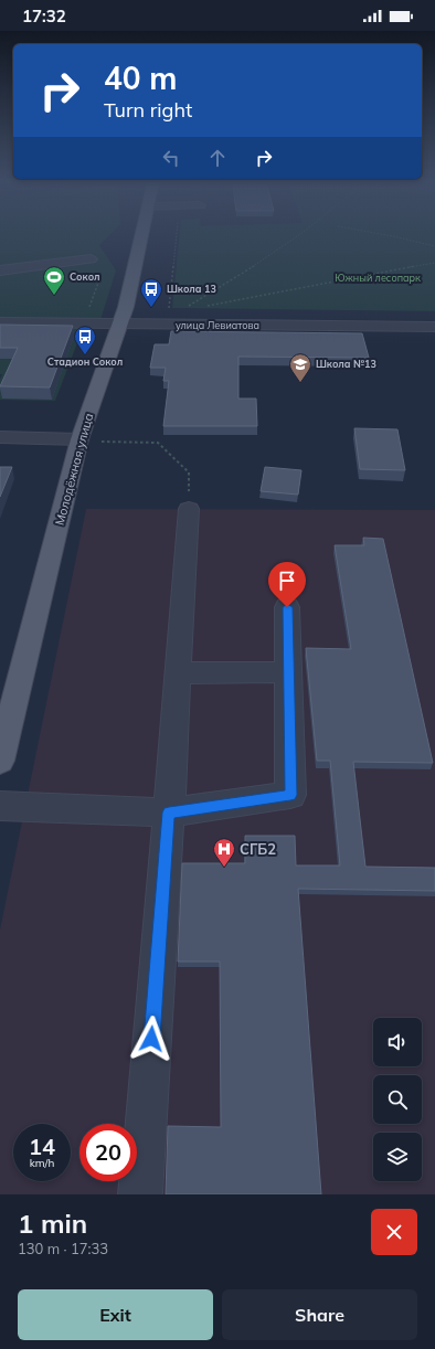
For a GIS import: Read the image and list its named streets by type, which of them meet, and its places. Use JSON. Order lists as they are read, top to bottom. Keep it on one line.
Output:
{"streets":{"main road":["Молодёжная улица"],"street":["улица Левиатова"]},"crossings":[["улица Левиатова","Молодёжная улица"]],"parks":["Южный лесопарк"],"places":{"sports":["Сокол"],"bus stop":["Школа 13","Стадион Сокол"],"school or university":["Школа №13"],"hospital":["СГБ2"]},"page":{"status":"17:32","turn":["40 m","Turn right"],"speed":"14 km/h","limit":"20","heading":["1 min","130 m · 17:33"],"buttons":["Exit","Share"]}}
